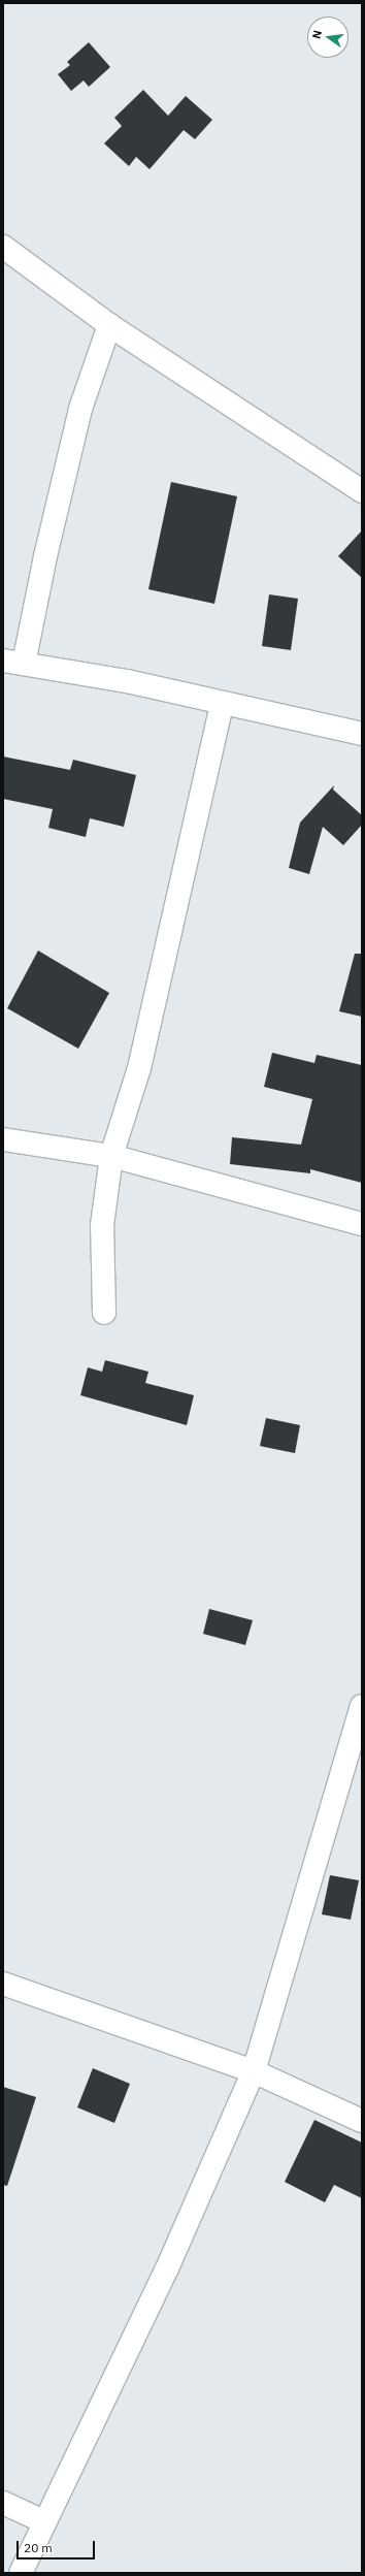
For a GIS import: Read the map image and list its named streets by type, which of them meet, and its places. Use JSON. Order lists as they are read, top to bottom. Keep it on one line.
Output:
{"scale_bar":"20 m","north":"left"}
